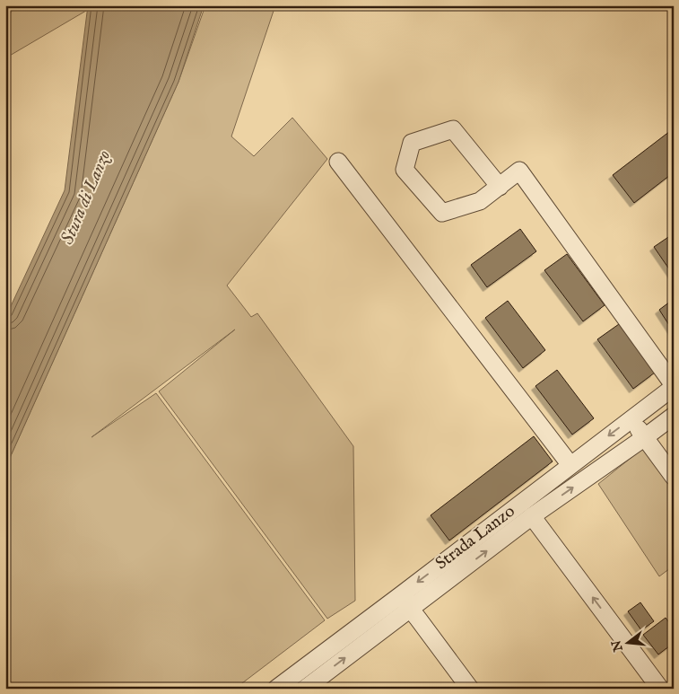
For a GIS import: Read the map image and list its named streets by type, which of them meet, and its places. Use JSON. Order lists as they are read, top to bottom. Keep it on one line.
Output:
{"streets":{"street":["Strada Lanzo"]},"water":["Stura di Lanzo"],"north":"left"}
